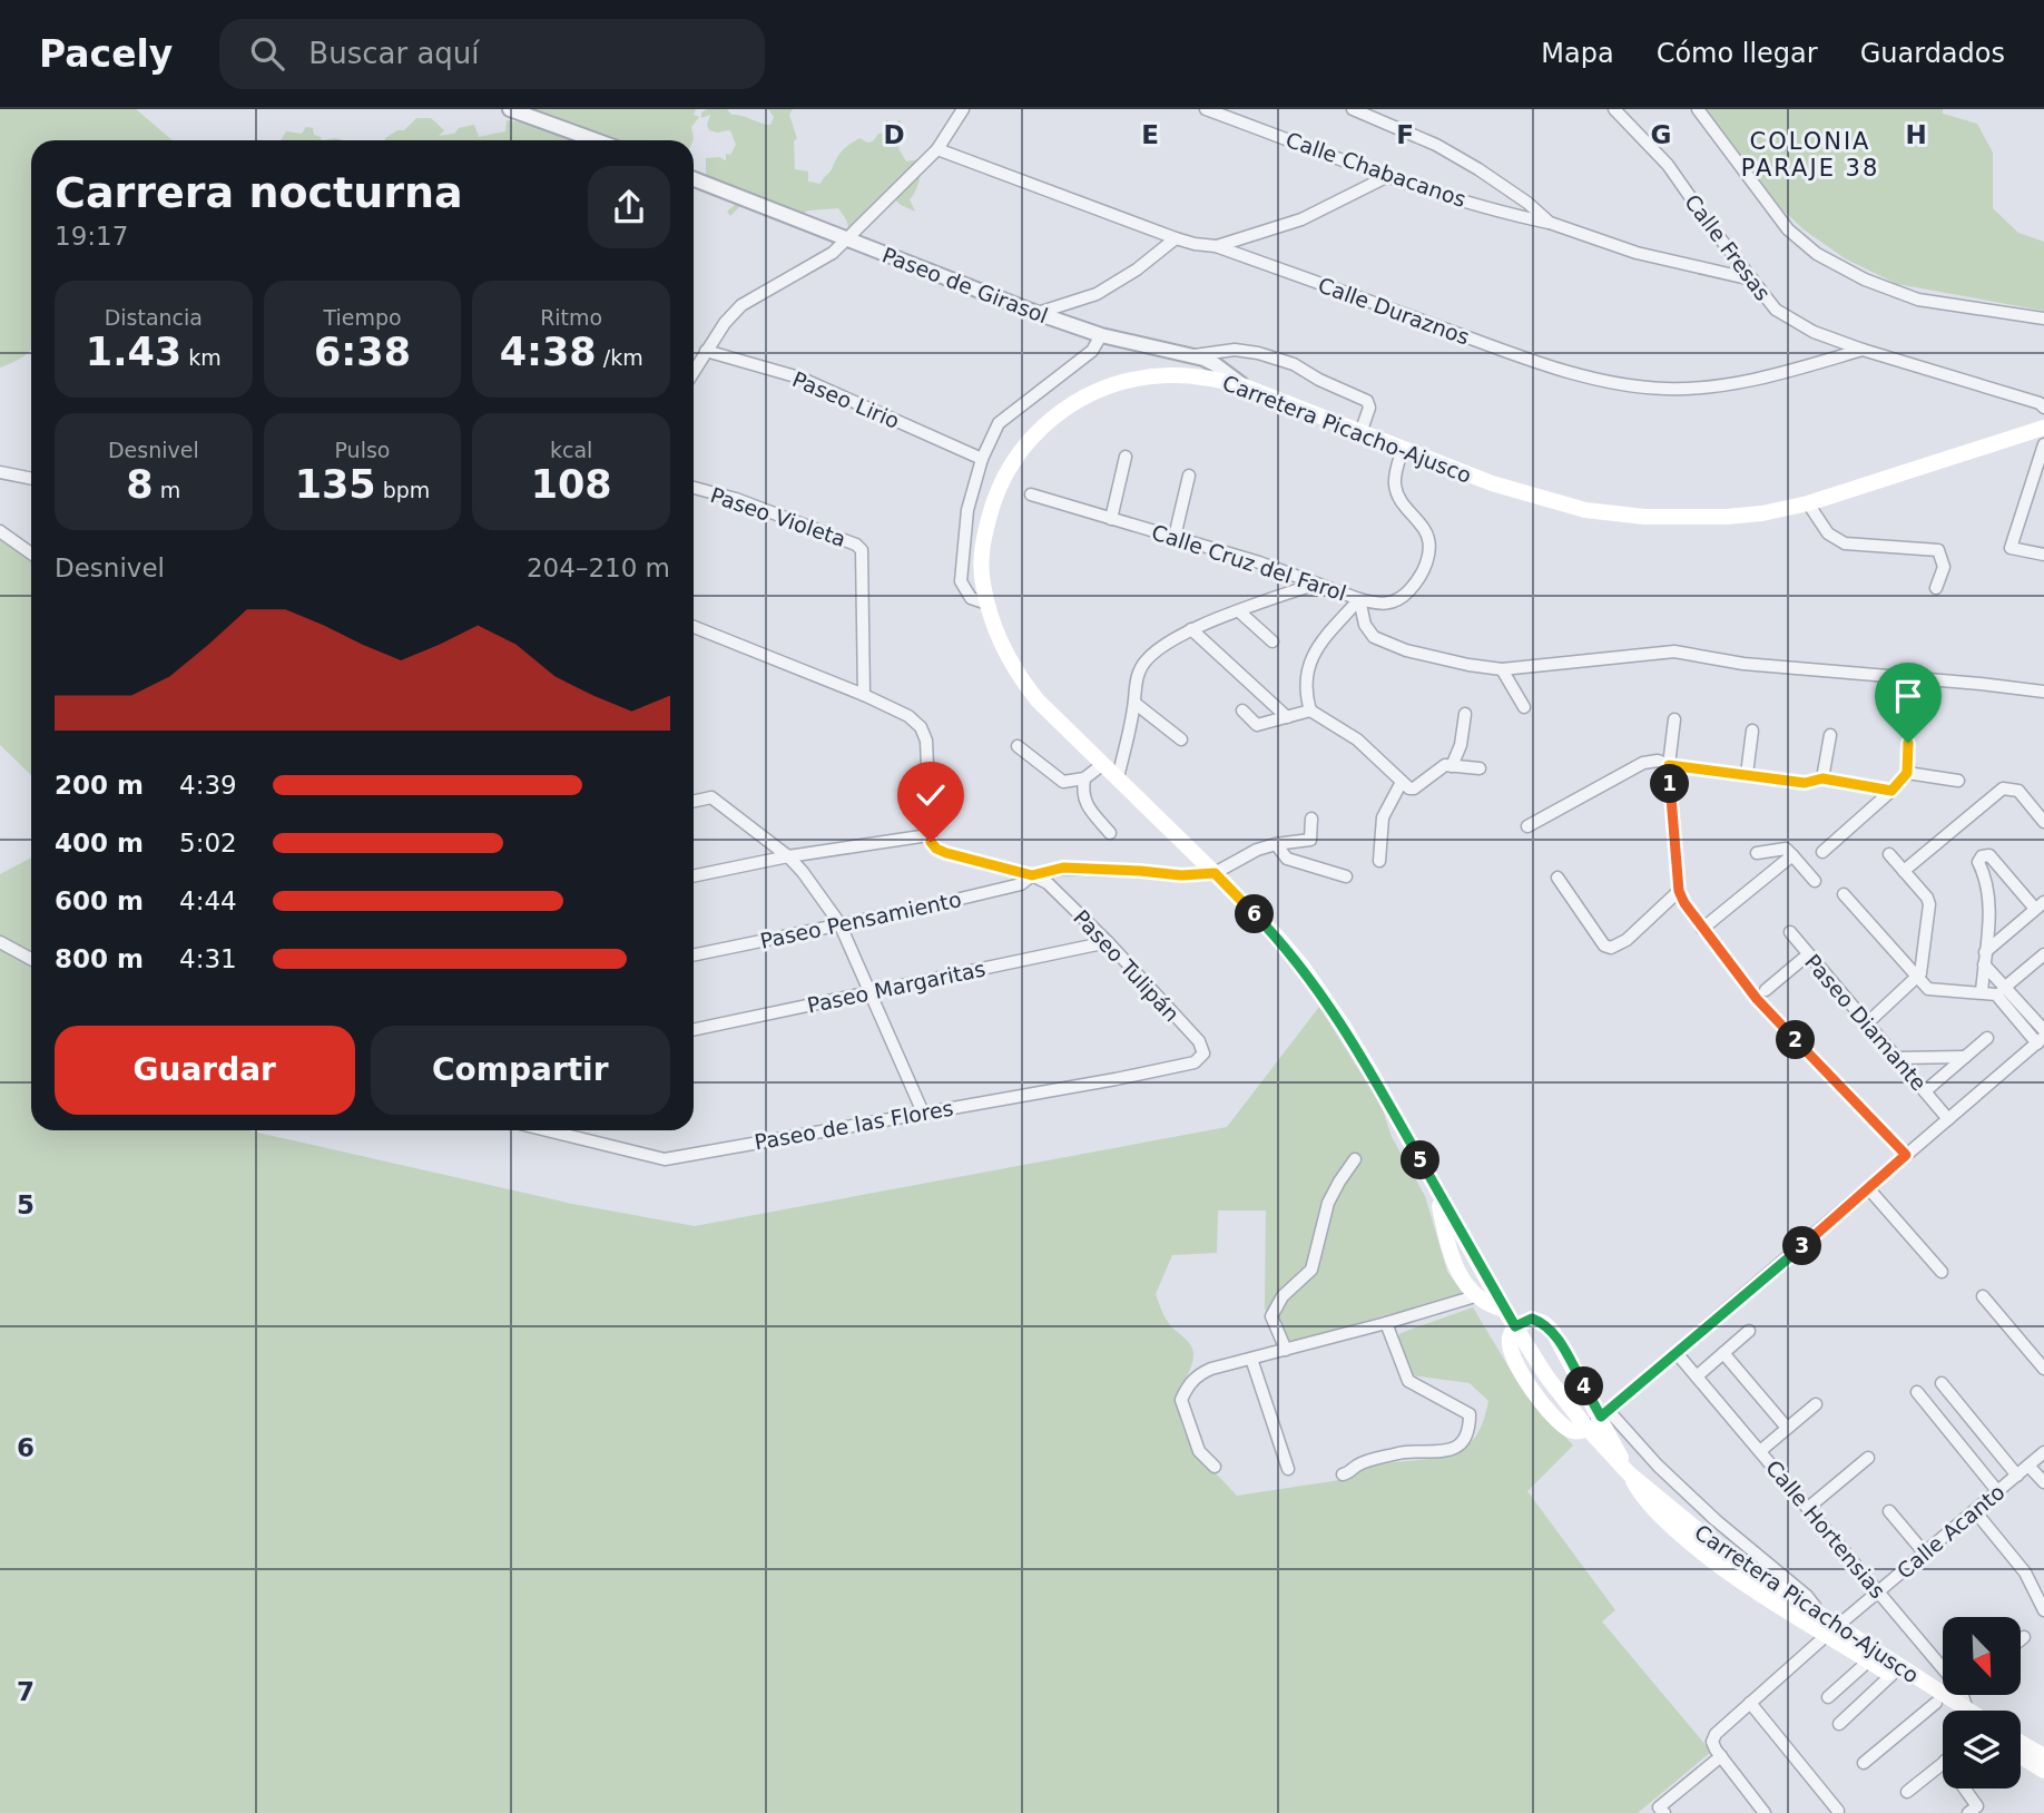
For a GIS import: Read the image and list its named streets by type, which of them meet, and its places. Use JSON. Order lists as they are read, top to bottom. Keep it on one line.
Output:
{"streets":{"main road":["Carretera Picacho-Ajusco"],"street":["Calle Chabacanos","Calle Fresas","Paseo de Girasol","Calle Duraznos","Paseo Lirio","Paseo Violeta","Calle Cruz del Farol","Paseo Pensamiento","Paseo Tulipán","Paseo Margaritas","Paseo Diamante","Paseo de las Flores","Calle Hortensias","Calle Acanto"]},"crossings":[["Calle Chabacanos","Calle Fresas"],["Calle Fresas","Calle Duraznos"],["Paseo de Girasol","Carretera Picacho-Ajusco"],["Carretera Picacho-Ajusco","Calle Acanto"],["Paseo Pensamiento","Paseo Tulipán"],["Paseo Tulipán","Paseo Margaritas"],["Paseo Tulipán","Paseo de las Flores"],["Calle Hortensias","Calle Acanto"]],"districts":["COLONIA PARAJE 38"],"north":"bottom right","page":{"header":"Pacely","search":"Buscar aquí","nav":["Mapa","Cómo llegar","Guardados"],"heading":["Carrera nocturna","19:17"],"stats":[["Distancia","1.43 km"],["Tiempo","6:38"],["Ritmo","4:38 /km"],["Desnivel","8 m"],["Pulso","135 bpm"],["kcal","108"]],"chart":["Desnivel","204–210 m"],"list":[{"name":"200 m","note":"4:39"},{"name":"400 m","note":"5:02"},{"name":"600 m","note":"4:44"},{"name":"800 m","note":"4:31"}],"pins":["1","6","2","5","3","4"],"buttons":["Guardar","Compartir"]},"grid":{"columns":["D","E","F","G","H"],"rows":["5","6","7"]}}
